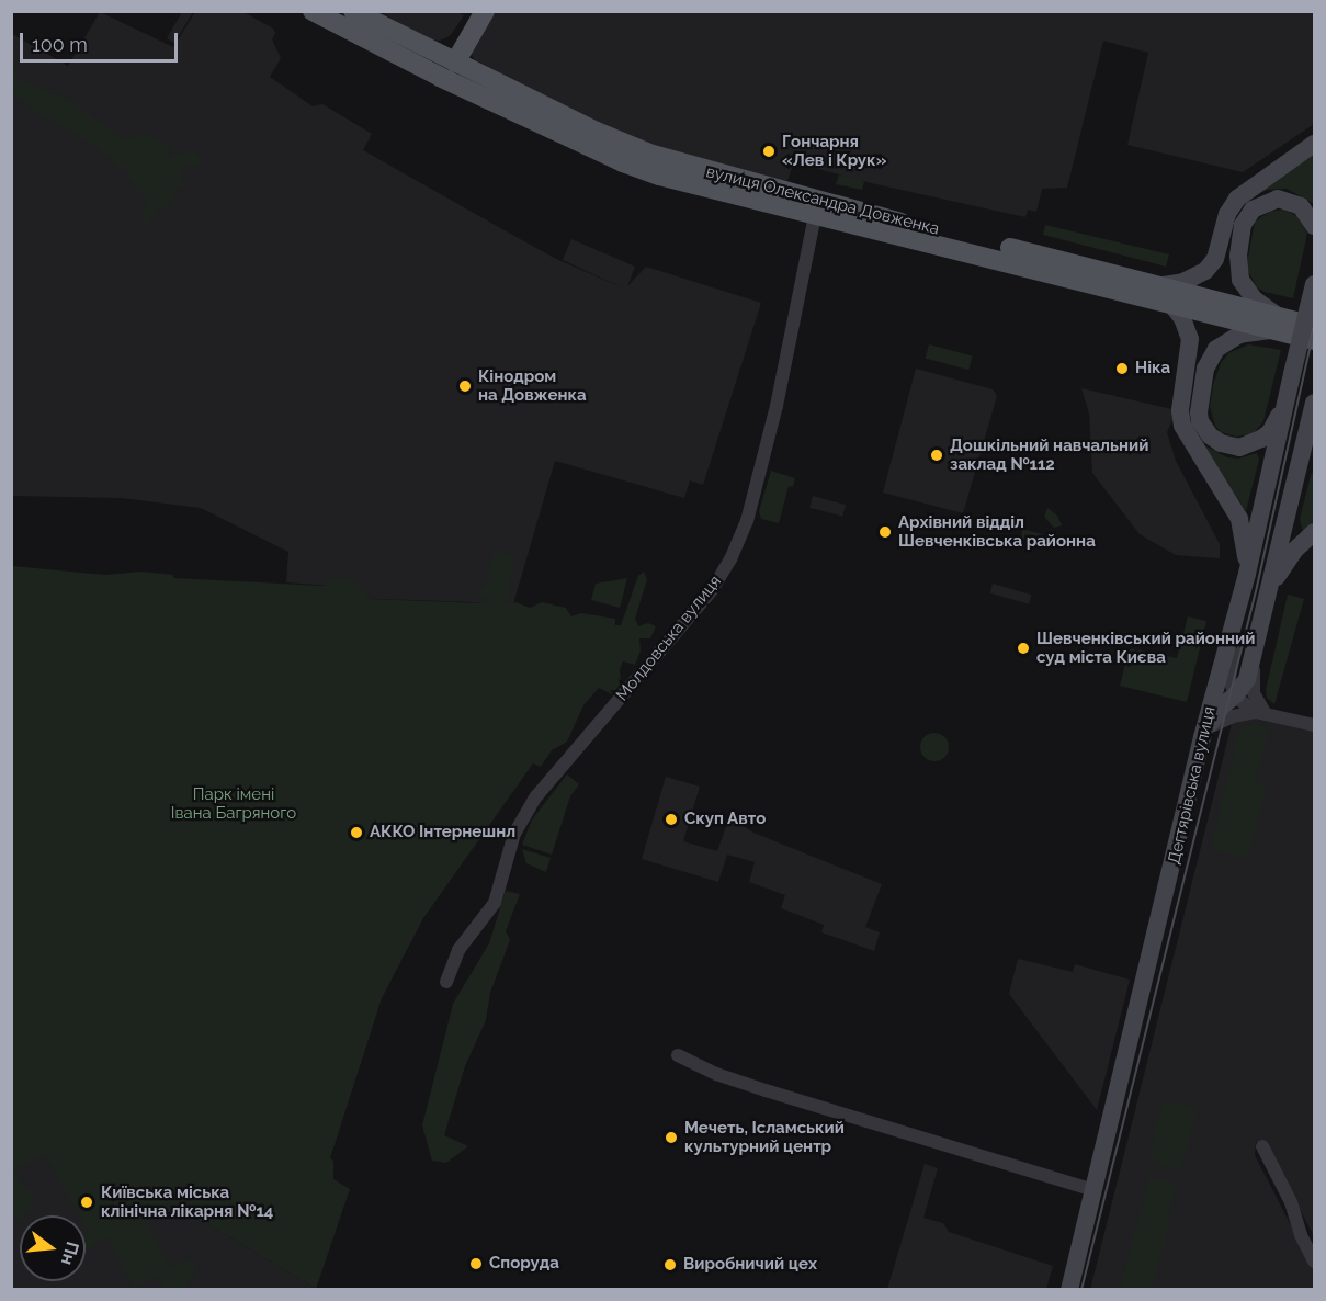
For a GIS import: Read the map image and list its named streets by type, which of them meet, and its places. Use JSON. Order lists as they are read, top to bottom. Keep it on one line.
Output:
{"streets":{"main road":["вулиця Олександра Довженка","Дегтярівська вулиця"],"street":["Молдовська вулиця"]},"crossings":[["вулиця Олександра Довженка","Молдовська вулиця"]],"parks":["Парк імені Івана Багряного"],"places":["Гончарня «Лев і Крук»","Ніка","Кінодром на Довженка","Дошкільний навчальний заклад №112","Архівний відділ Шевченківська районна","Шевченківський районний суд міста Києва","Скуп Авто","АККО Інтернешнл","Мечеть, Ісламський культурний центр","Київська міська клінічна лікарня №14","Споруда","Виробничий цех"],"scale_bar":"100 m","north":"right"}
